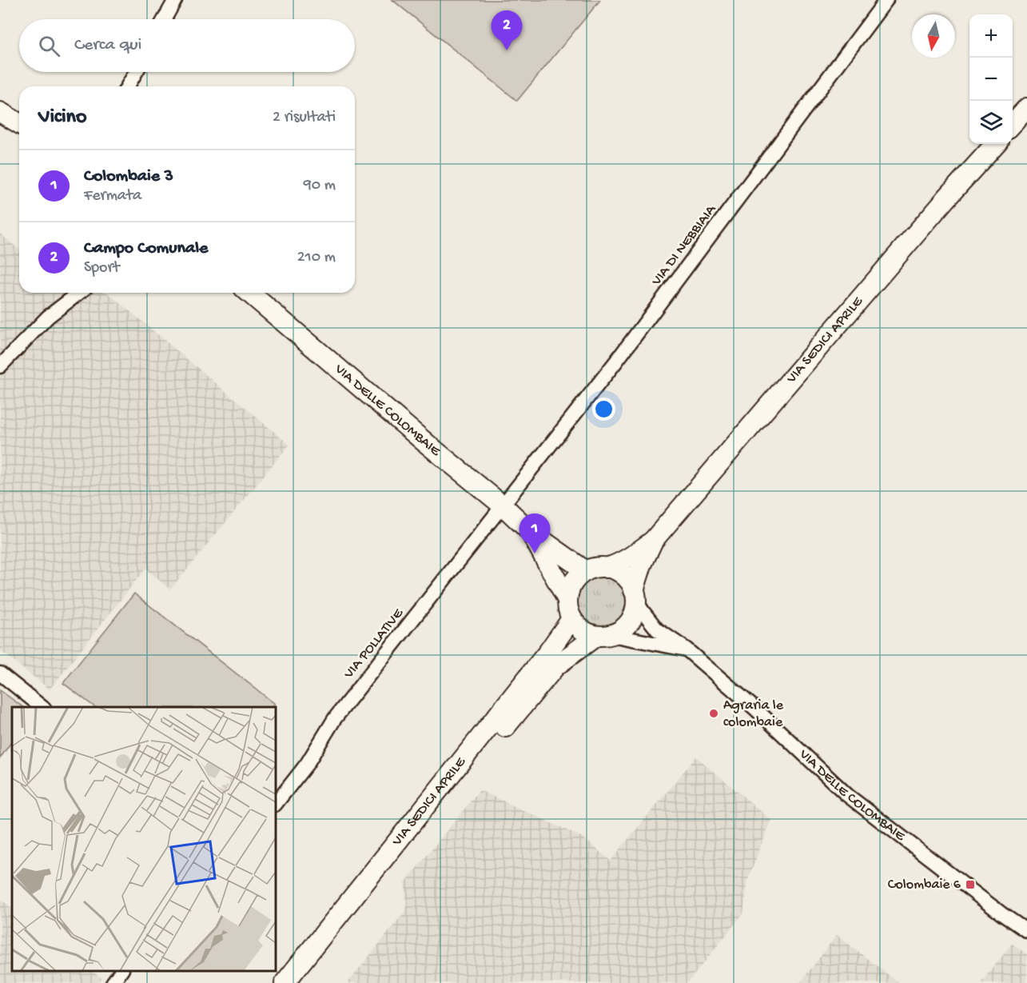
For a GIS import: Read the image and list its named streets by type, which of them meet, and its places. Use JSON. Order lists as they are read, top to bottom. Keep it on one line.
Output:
{"streets":{"main road":["VIA SEDICI APRILE","VIA DELLE COLOMBAIE"],"street":["VIA DI NEBBIAIA","VIA POLLATIVE"]},"crossings":[["VIA DI NEBBIAIA","VIA DELLE COLOMBAIE"],["VIA DI NEBBIAIA","VIA POLLATIVE"],["VIA SEDICI APRILE","VIA DELLE COLOMBAIE"],["VIA DELLE COLOMBAIE","VIA POLLATIVE"]],"places":{"other":["Agraria le colombaie"],"transit":["Colombaie 6"]},"north":"bottom","page":{"pins":["2","1"],"map_buttons":["+","−"],"search":"Cerca qui","heading":["Vicino","2 risultati"],"list":[{"mark":"1","name":"Colombaie 3","note":"Fermata","value":"90 m"},{"mark":"2","name":"Campo Comunale","note":"Sport","value":"210 m"}]}}
